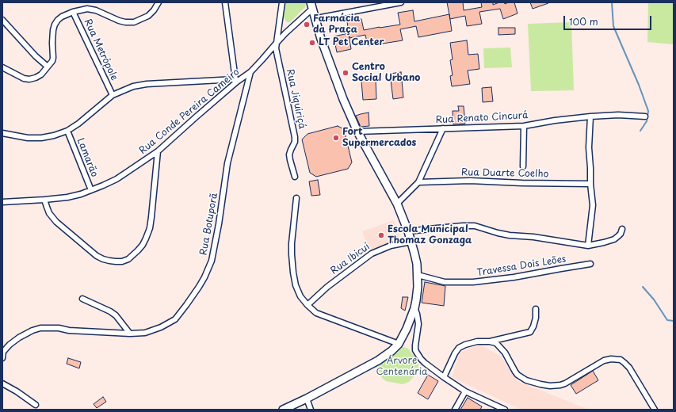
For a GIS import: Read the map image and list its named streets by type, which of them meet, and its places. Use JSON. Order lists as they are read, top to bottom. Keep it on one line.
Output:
{"streets":{"street":["Rua Metrópole","Rua Jiquiriçá","Rua Conde Pereira Cameiro","Rua Renato Cincurá","Lamarão","Rua Duarte Coelho","Rua Botuporã","Rua Ibicuí","Travessa Dois Leões"]},"crossings":[["Rua Jiquiriçá","Rua Conde Pereira Cameiro"],["Rua Conde Pereira Cameiro","Lamarão"],["Rua Conde Pereira Cameiro","Rua Botuporã"]],"parks":["Árvore Centenária"],"places":["Farmácia da Praça","LT Pet Center","Centro Social Urbano","Fort Supermercados","Escola Municipal Thomaz Gonzaga"],"scale_bar":"100 m"}
